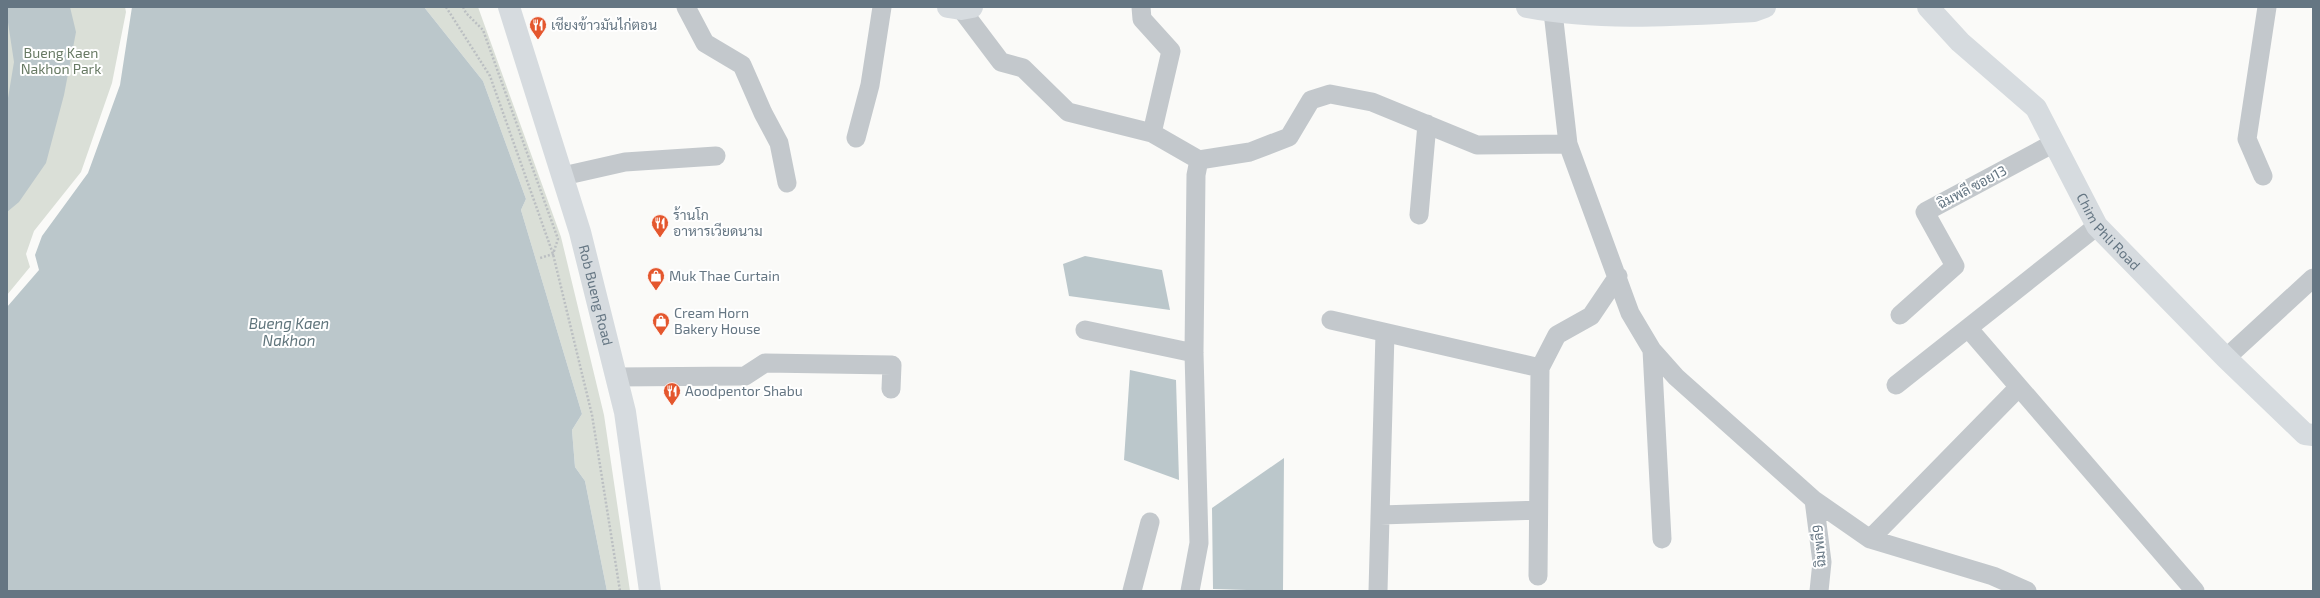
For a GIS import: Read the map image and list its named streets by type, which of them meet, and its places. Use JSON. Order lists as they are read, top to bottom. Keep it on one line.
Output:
{"streets":{"street":["ฉิมพลี ซอย13","Chim Phli Road","Rob Bueng Road","ฉิมพลี9"]},"crossings":[["ฉิมพลี ซอย13","Chim Phli Road"]],"water":["Bueng Kaen Nakhon"],"parks":["Bueng Kaen Nakhon Park"],"places":{"restaurant":["เชียงข้าวมันไก่ตอน","ร้านโก อาหารเวียดนาม","Aoodpentor Shabu"],"shop":["Muk Thae Curtain","Cream Horn Bakery House"]}}
